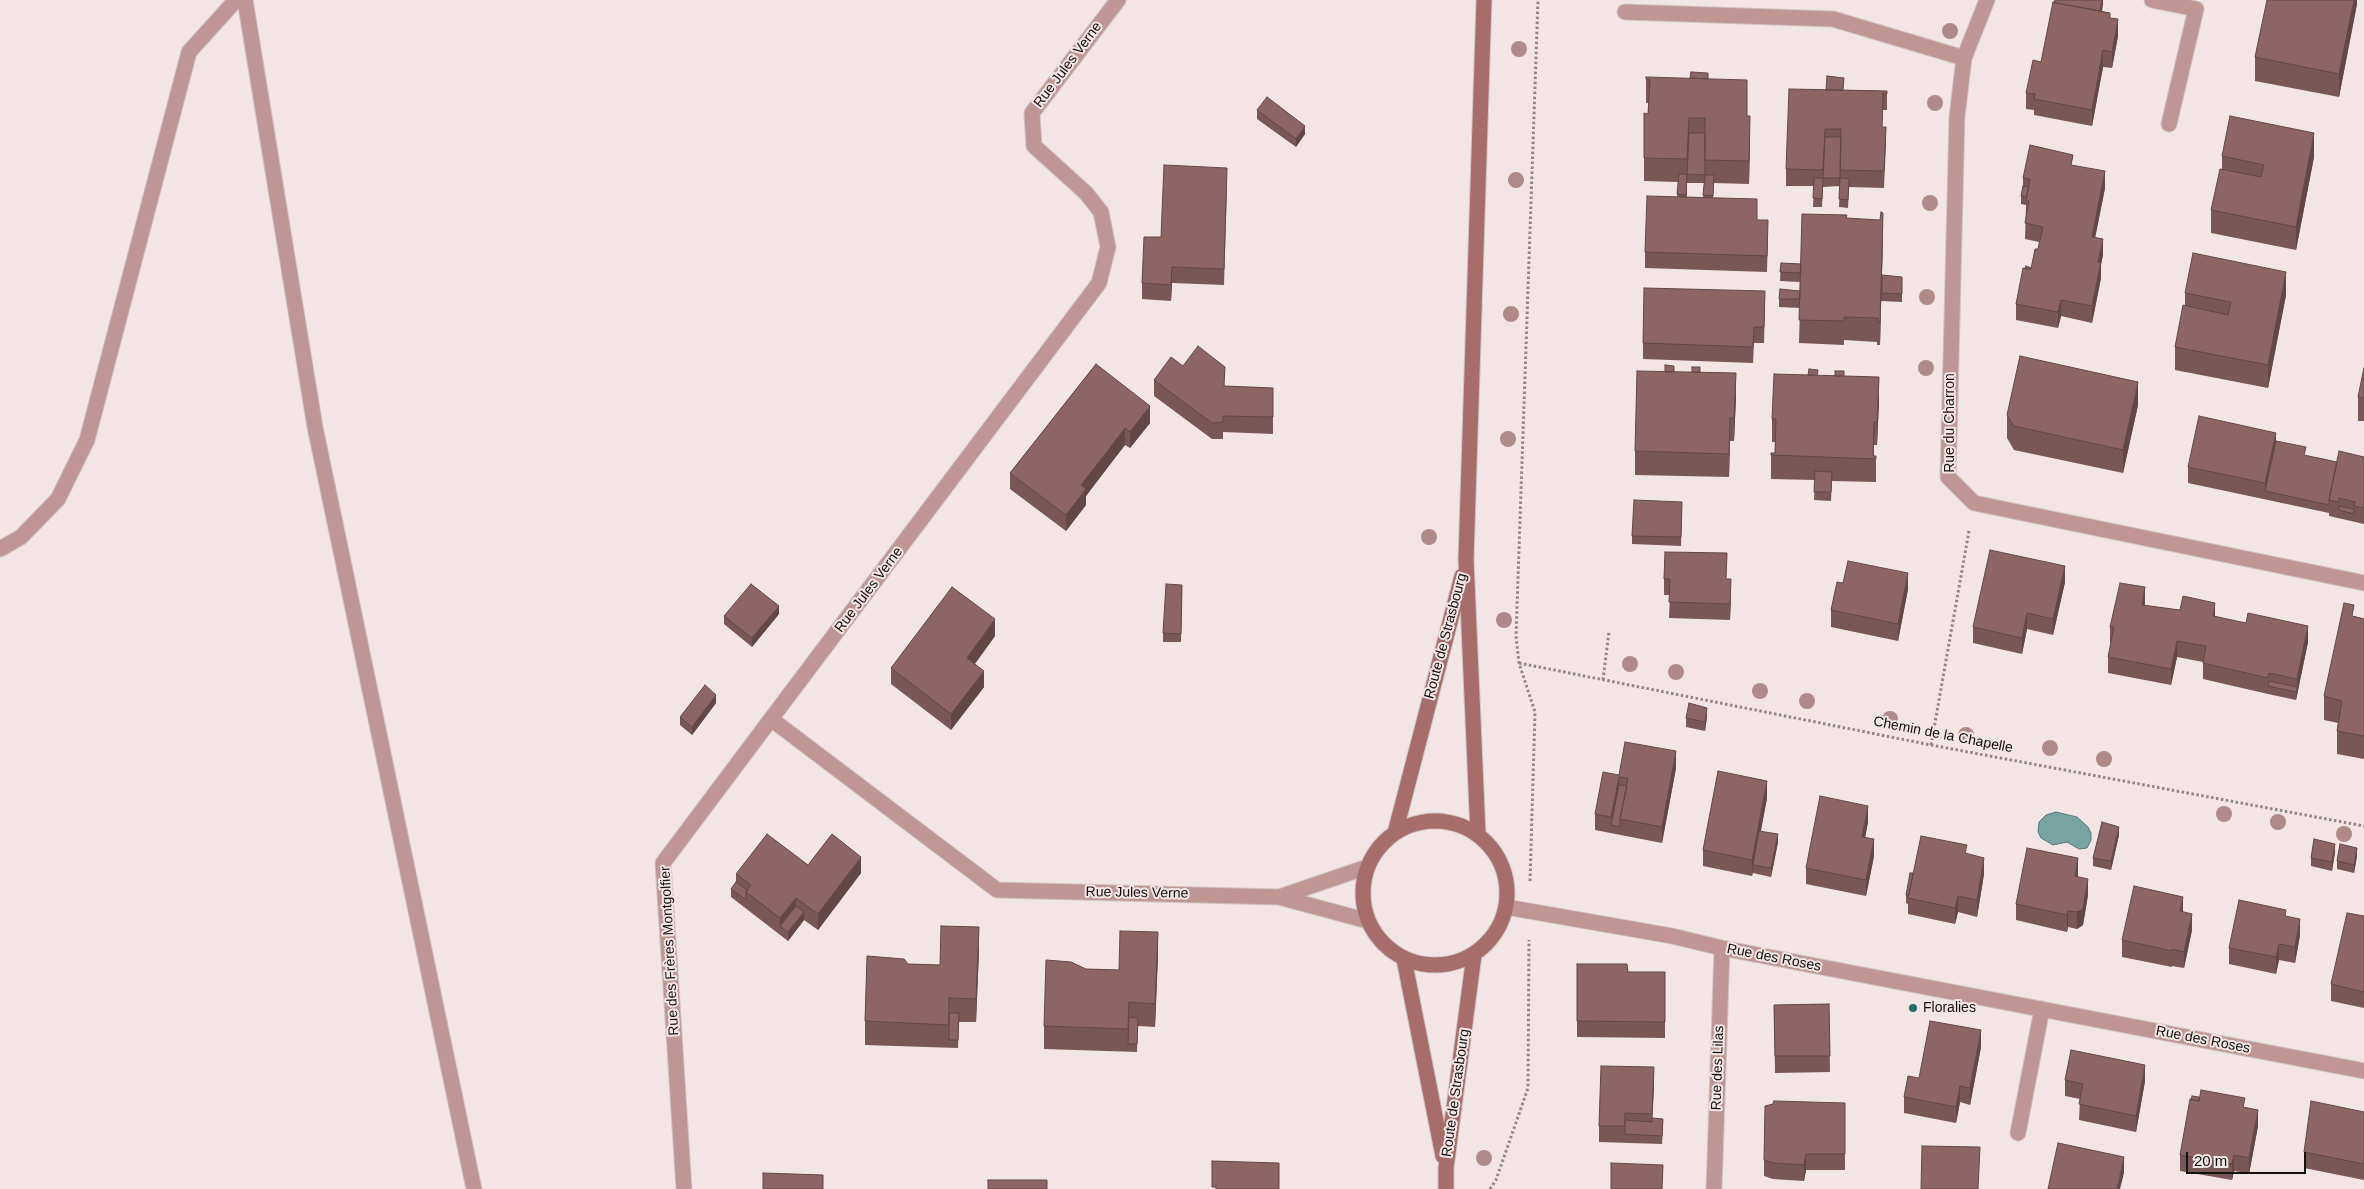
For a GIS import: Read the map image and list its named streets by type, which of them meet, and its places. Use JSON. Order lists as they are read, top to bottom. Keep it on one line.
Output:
{"streets":{"main road":["Route de Strasbourg"],"street":["Rue Jules Verne","Rue du Charron","Rue des Frères Montgolfier","Rue des Roses","Rue des Lilas"],"path":["Chemin de la Chapelle"]},"crossings":[["Rue Jules Verne","Route de Strasbourg"],["Rue Jules Verne","Rue des Frères Montgolfier"],["Rue Jules Verne","Rue des Roses"],["Route de Strasbourg","Rue des Roses"],["Rue des Roses","Rue des Lilas"]],"places":["Floralies"],"scale_bar":"20 m"}
